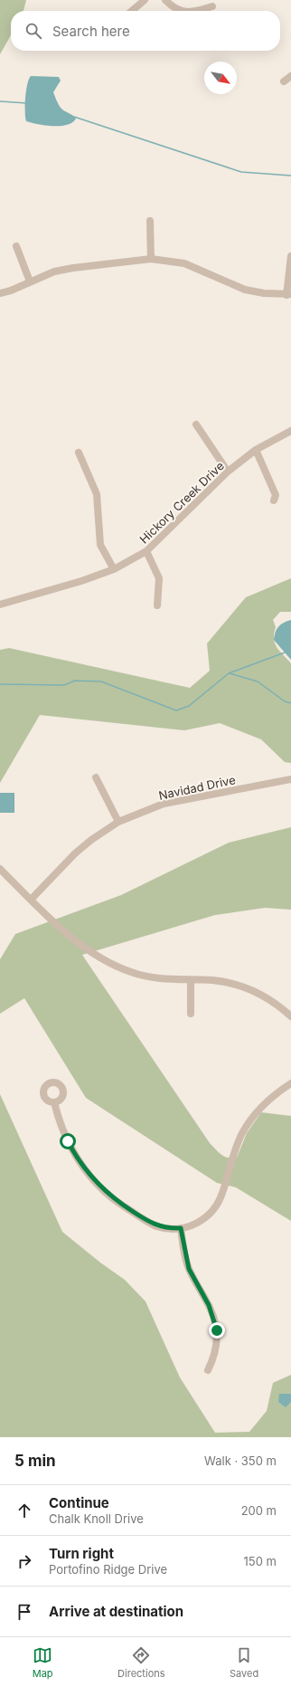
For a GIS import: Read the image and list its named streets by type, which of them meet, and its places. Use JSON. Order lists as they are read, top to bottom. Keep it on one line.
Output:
{"streets":{"street":["Hickory Creek Drive","Navidad Drive"]},"north":"bottom right","page":{"search":"Search here","heading":["5 min","Walk · 350 m"],"list":[["Continue","Chalk Knoll Drive","200 m"],["Turn right","Portofino Ridge Drive","150 m"],"Arrive at destination"],"nav":["Map","Directions","Saved"]}}
